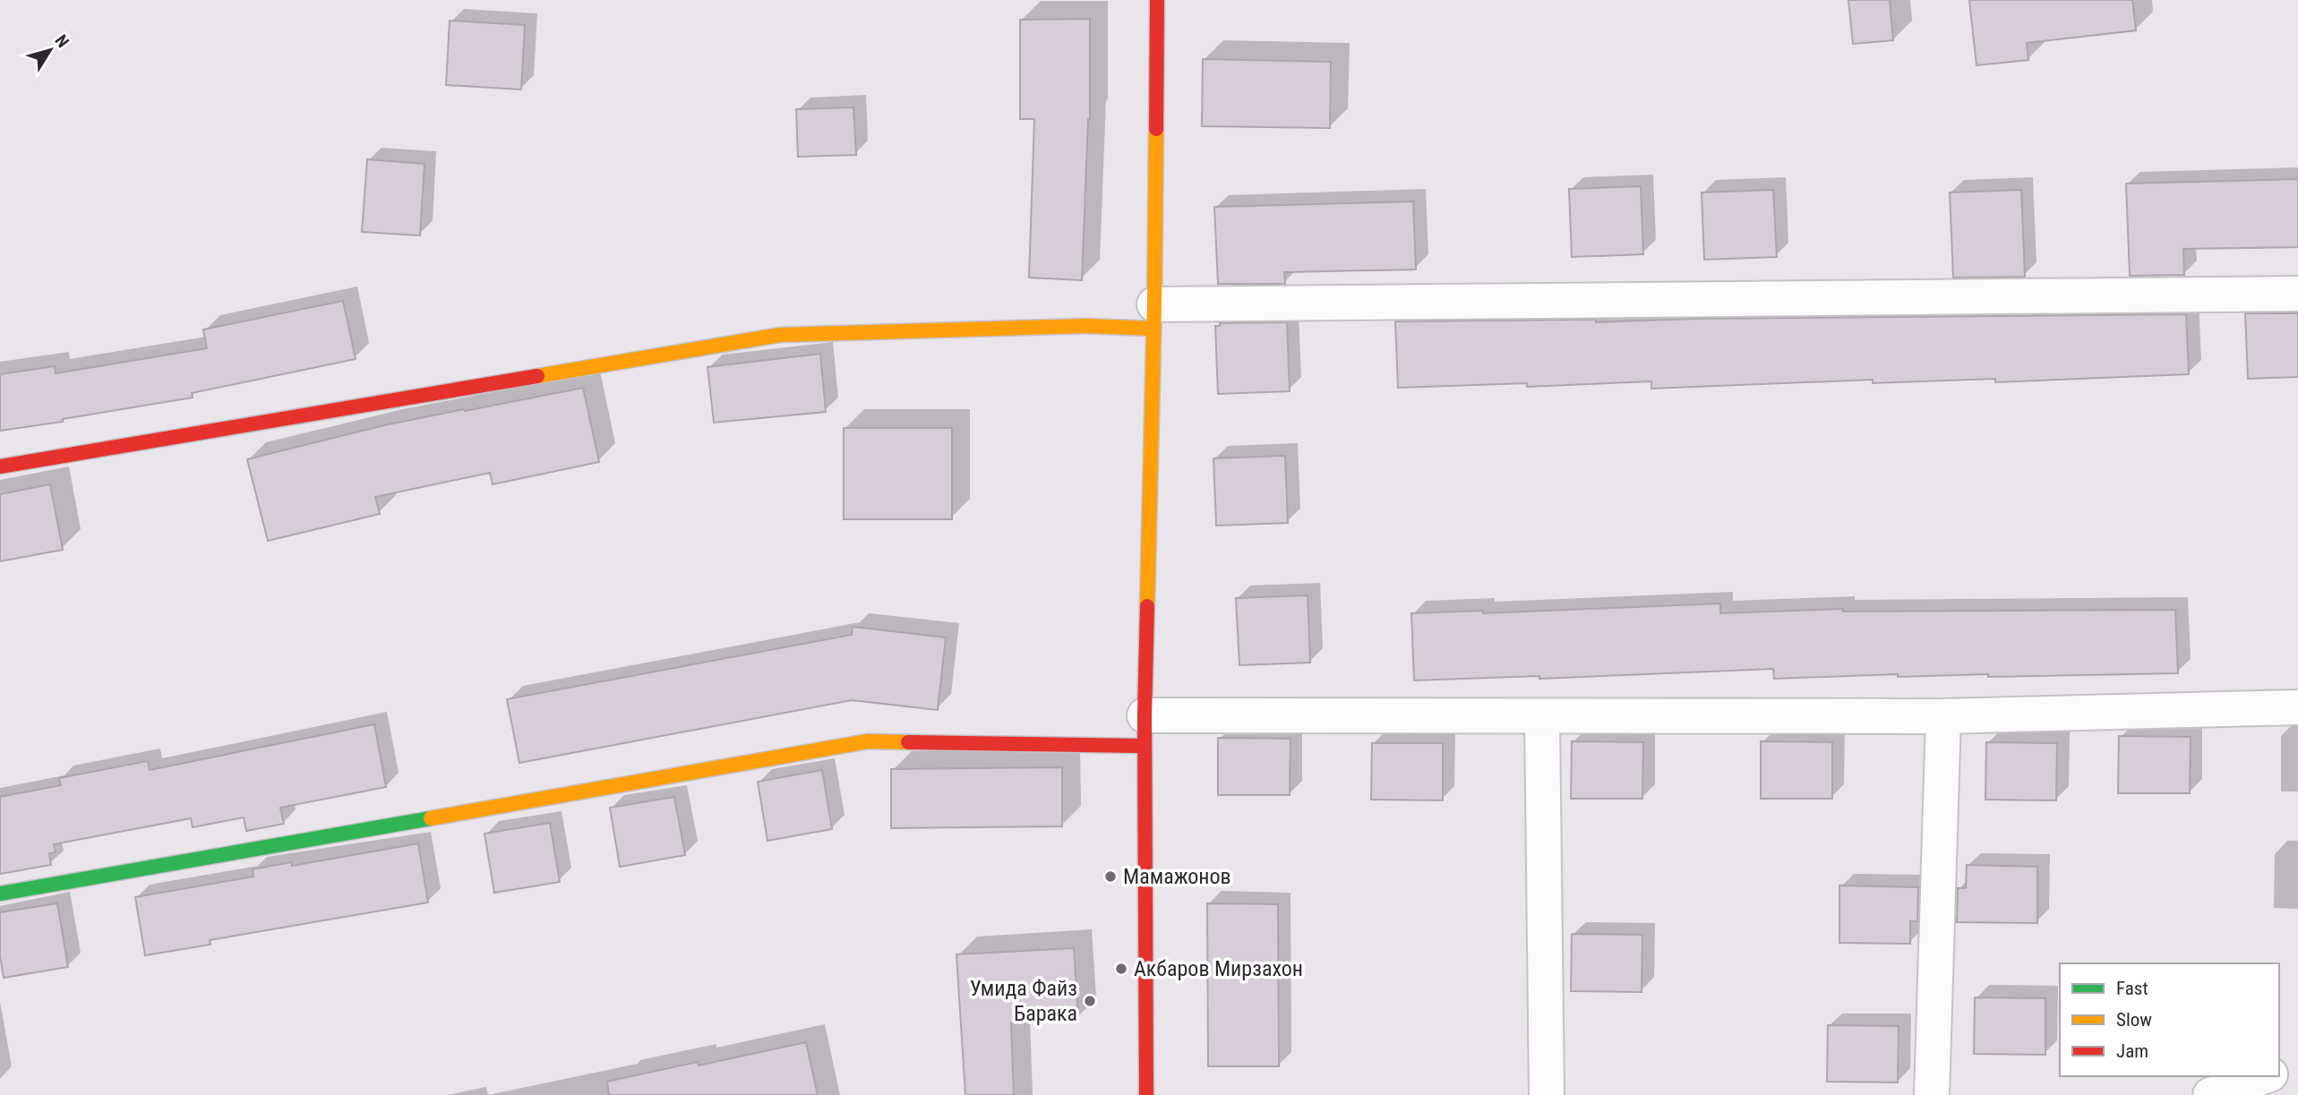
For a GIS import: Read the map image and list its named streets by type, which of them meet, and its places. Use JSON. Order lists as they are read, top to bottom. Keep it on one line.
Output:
{"places":["Мамажонов","Акбаров Мирзахон","Умида Файз Барака"],"legend":["Fast","Slow","Jam"],"north":"top right"}
